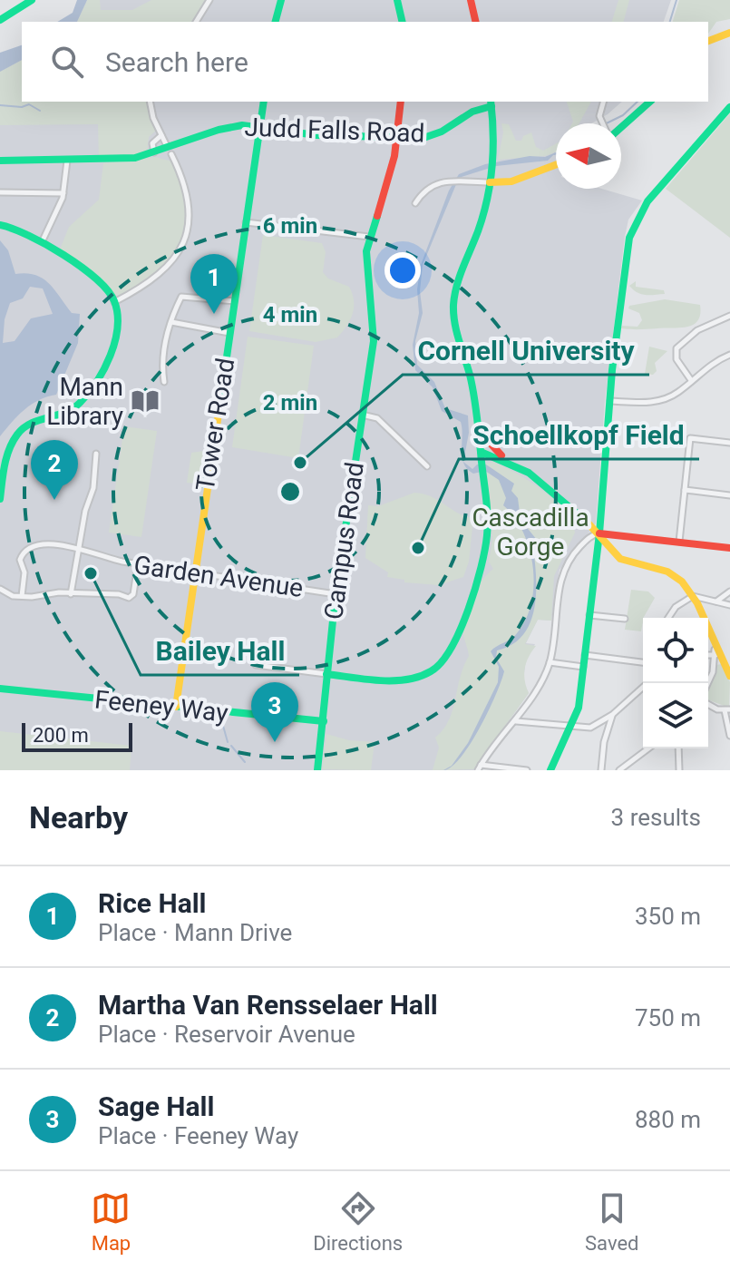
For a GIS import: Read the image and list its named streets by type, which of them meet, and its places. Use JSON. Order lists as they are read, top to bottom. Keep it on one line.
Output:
{"streets":{"street":["Judd Falls Road","Tower Road","Campus Road","Garden Avenue","Feeney Way"]},"crossings":[["Judd Falls Road","Tower Road"],["Judd Falls Road","Campus Road"],["Tower Road","Garden Avenue"],["Tower Road","Feeney Way"],["Campus Road","Garden Avenue"],["Campus Road","Feeney Way"]],"parks":["Cascadilla Gorge"],"places":{"library":["Mann Library"],"other":["Cornell University","Schoellkopf Field","Bailey Hall"]},"scale_bar":"200 m","north":"left","page":{"search":"Search here","pins":["1","2","3"],"scale":"200 m","heading":["Nearby","3 results"],"list":[{"mark":"1","name":"Rice Hall","note":"Place · Mann Drive","value":"350 m"},{"mark":"2","name":"Martha Van Rensselaer Hall","note":"Place · Reservoir Avenue","value":"750 m"},{"mark":"3","name":"Sage Hall","note":"Place · Feeney Way","value":"880 m"}],"nav":["Map","Directions","Saved"]},"rings":["6 min","4 min","2 min"]}
